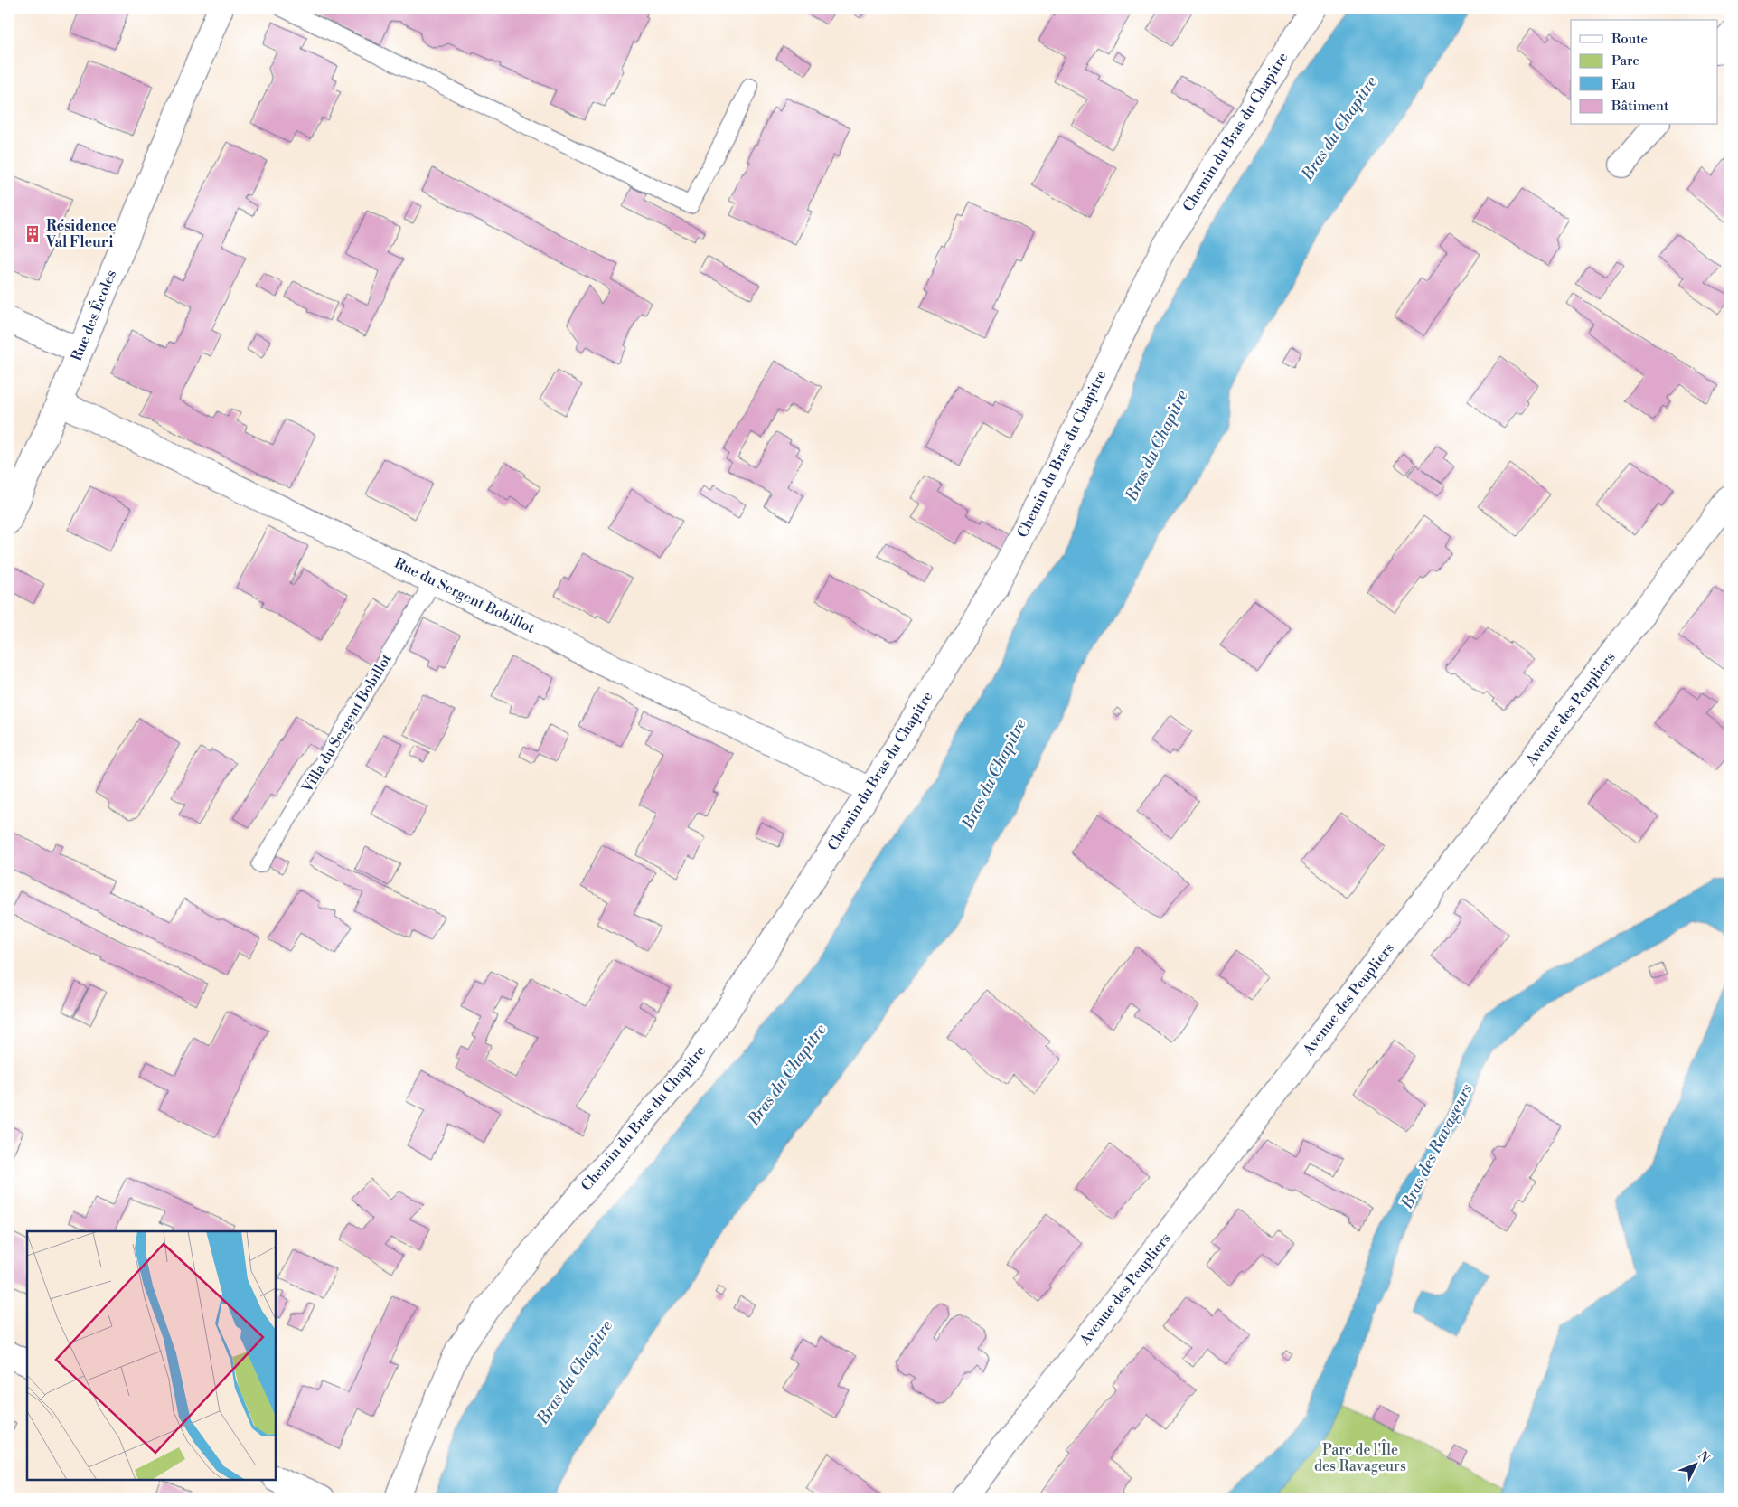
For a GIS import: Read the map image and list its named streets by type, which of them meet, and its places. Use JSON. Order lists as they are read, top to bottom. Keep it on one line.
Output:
{"streets":{"street":["Chemin du Bras du Chapitre","Rue des Écoles","Rue du Sergent Bobillot","Avenue des Peupliers"],"lane":["Villa du Sergent Bobillot"]},"crossings":[["Chemin du Bras du Chapitre","Rue du Sergent Bobillot"],["Rue des Écoles","Rue du Sergent Bobillot"],["Rue du Sergent Bobillot","Villa du Sergent Bobillot"]],"water":["Bras du Chapitre","Bras des Ravageurs"],"parks":["Parc de l'Île des Ravageurs"],"places":{"building":["Résidence Val Fleuri"]},"legend":["Route","Parc","Eau","Bâtiment"],"north":"top right"}
